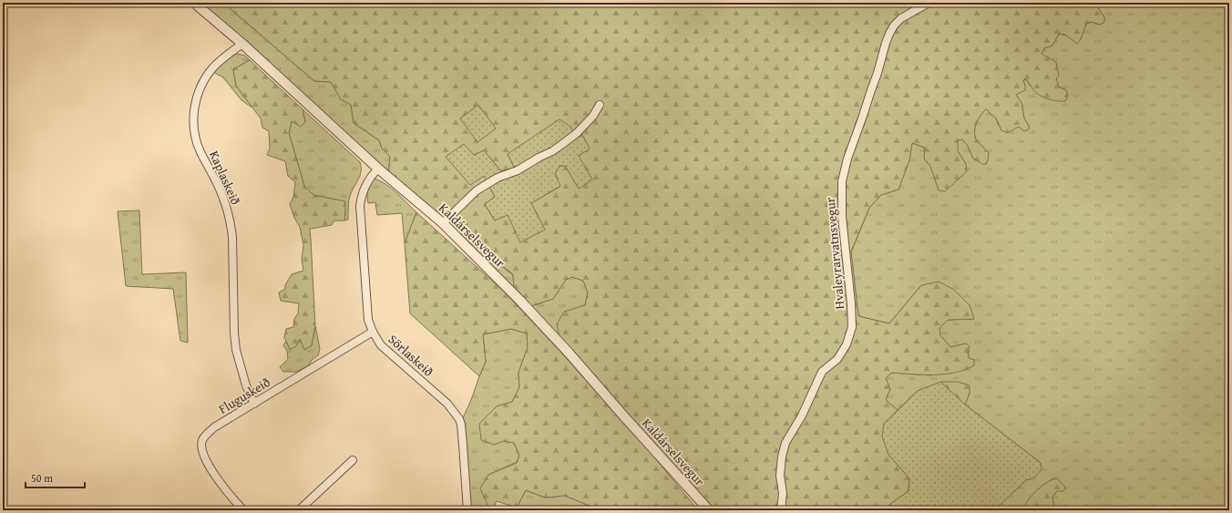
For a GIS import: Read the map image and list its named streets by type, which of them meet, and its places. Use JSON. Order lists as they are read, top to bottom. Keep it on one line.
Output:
{"streets":{"street":["Kaplaskeið","Kaldárselsvegur","Hvaleyrarvatnsvegur","Sörlaskeið","Fluguskeið"]},"crossings":[["Kaplaskeið","Kaldárselsvegur"],["Kaplaskeið","Fluguskeið"],["Kaldárselsvegur","Sörlaskeið"],["Sörlaskeið","Fluguskeið"]],"scale_bar":"50 m"}
